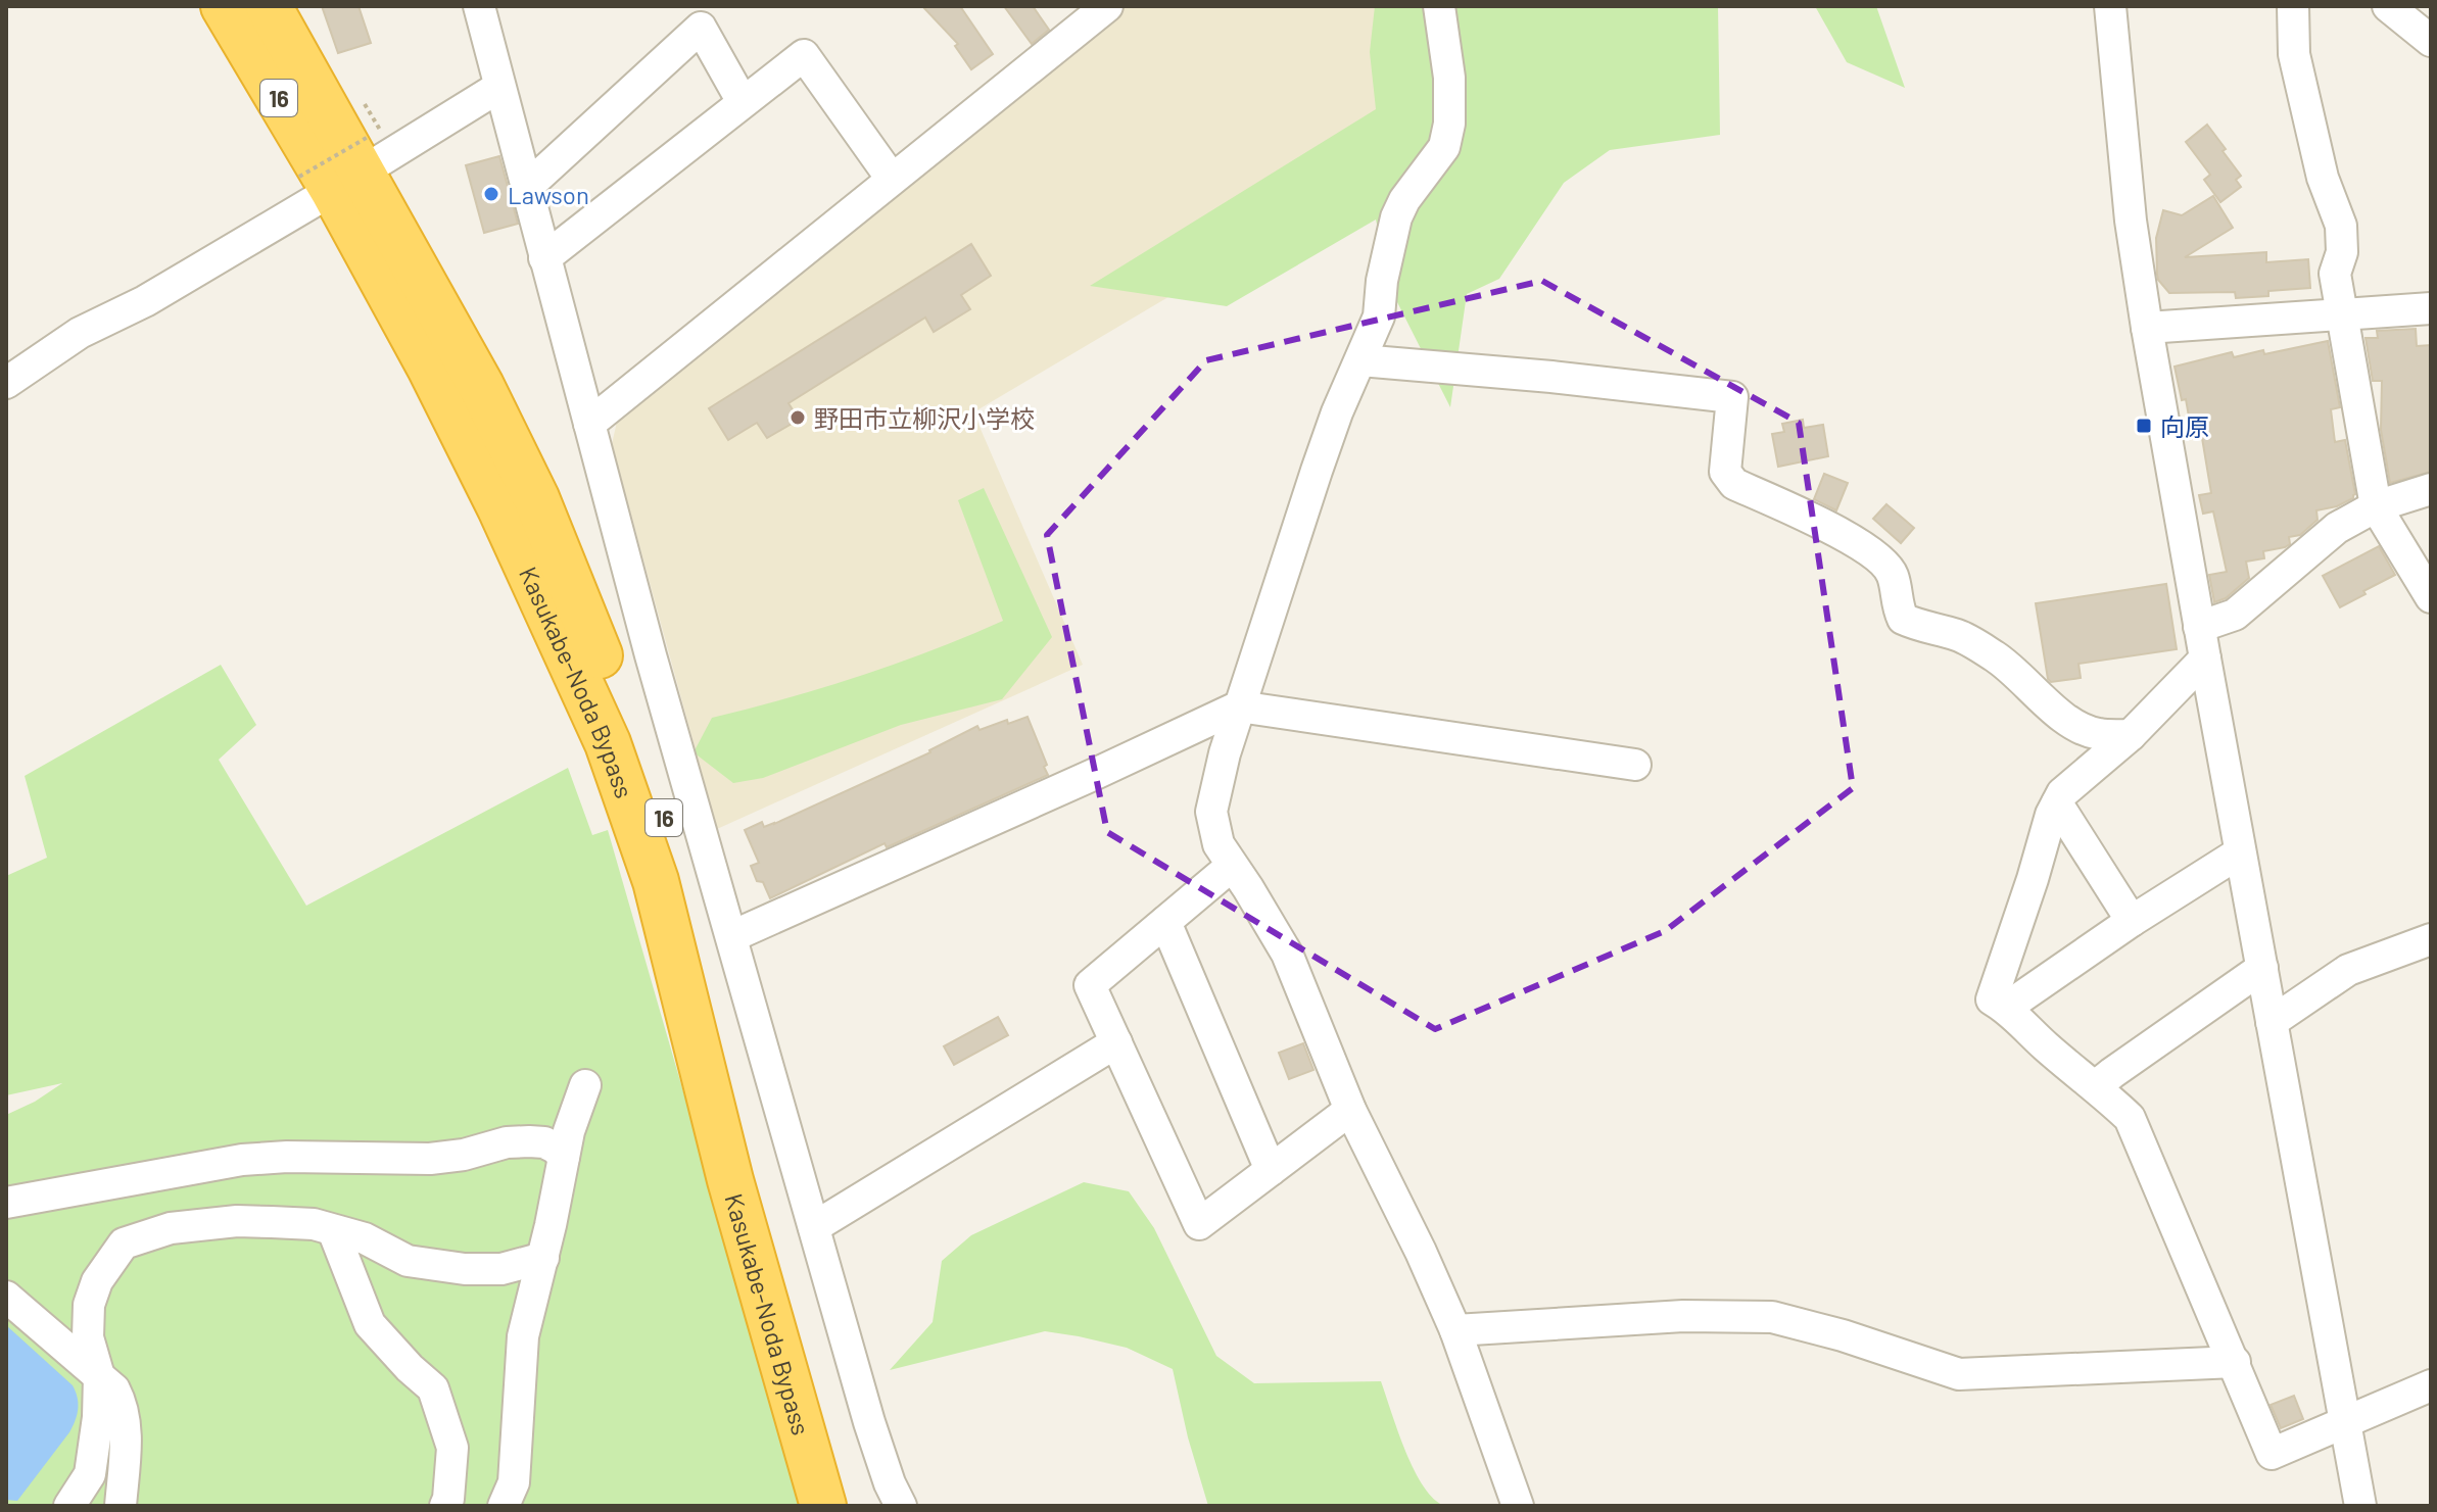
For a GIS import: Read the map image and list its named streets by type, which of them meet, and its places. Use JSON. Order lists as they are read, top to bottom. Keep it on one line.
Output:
{"streets":{"highway":["16","Kasukabe-Noda Bypass"]},"places":{"other":["Lawson","野田市立柳沢小学校"],"transit":["向原"]}}
